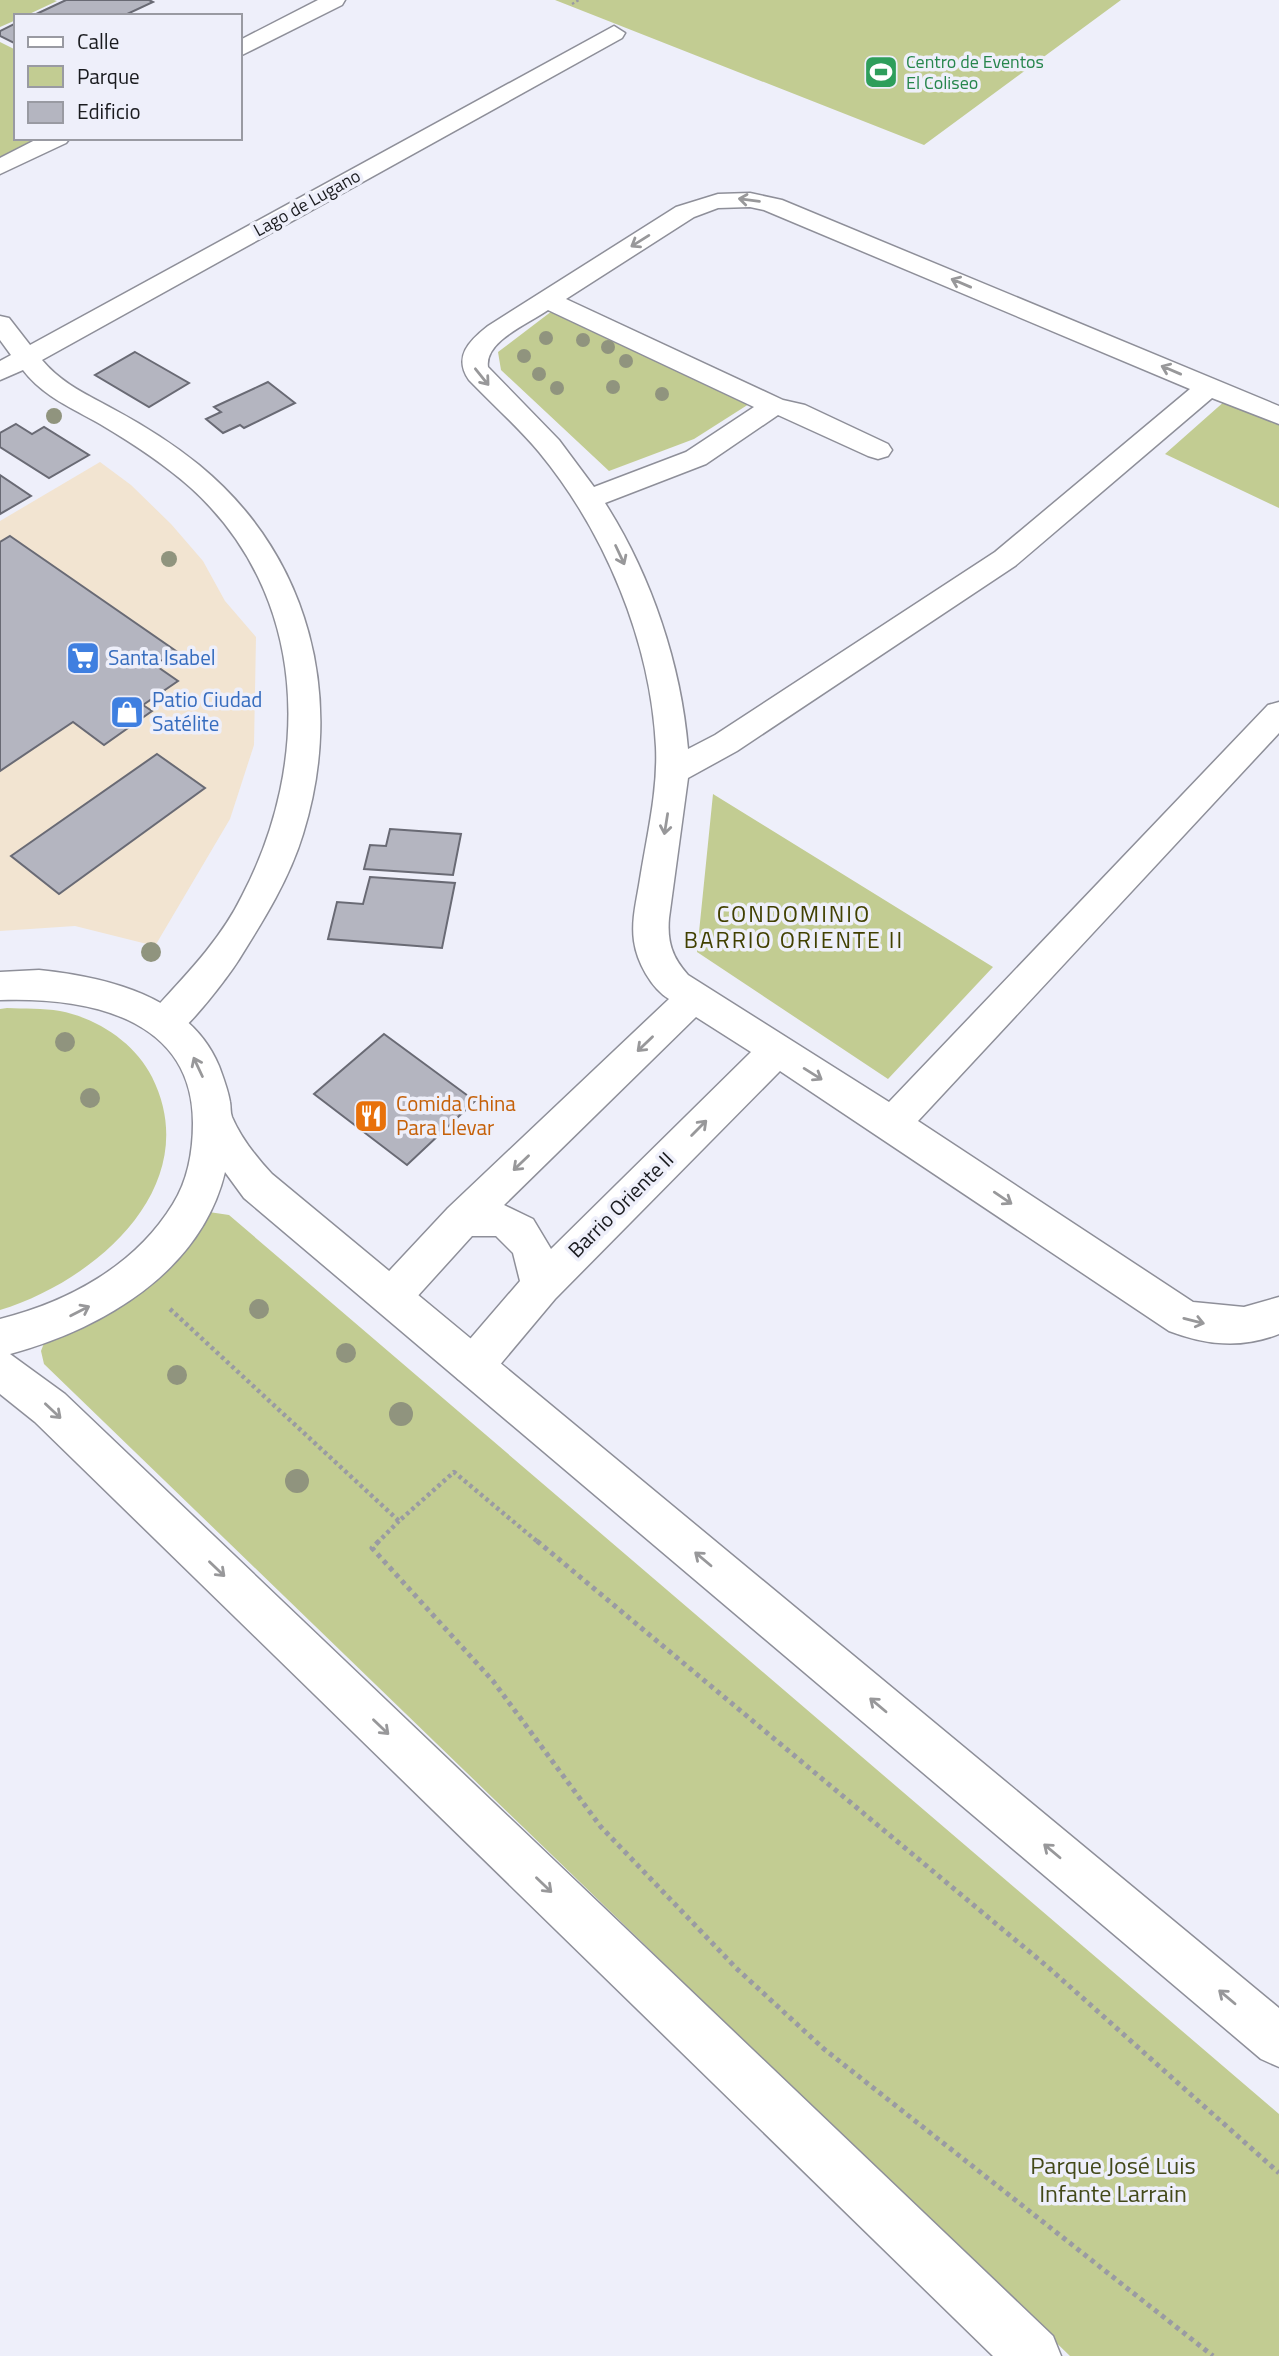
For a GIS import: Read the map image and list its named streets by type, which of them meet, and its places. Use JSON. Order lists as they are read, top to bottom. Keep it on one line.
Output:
{"streets":{"street":["Lago de Lugano","Barrio Oriente II"]},"districts":["CONDOMINIO BARRIO ORIENTE II"],"parks":["Parque José Luis Infante Larrain"],"places":{"sports":["Centro de Eventos El Coliseo"],"supermarket":["Santa Isabel"],"shop":["Patio Ciudad Satélite"],"restaurant":["Comida China Para Llevar"]},"legend":["Calle","Parque","Edificio"]}
